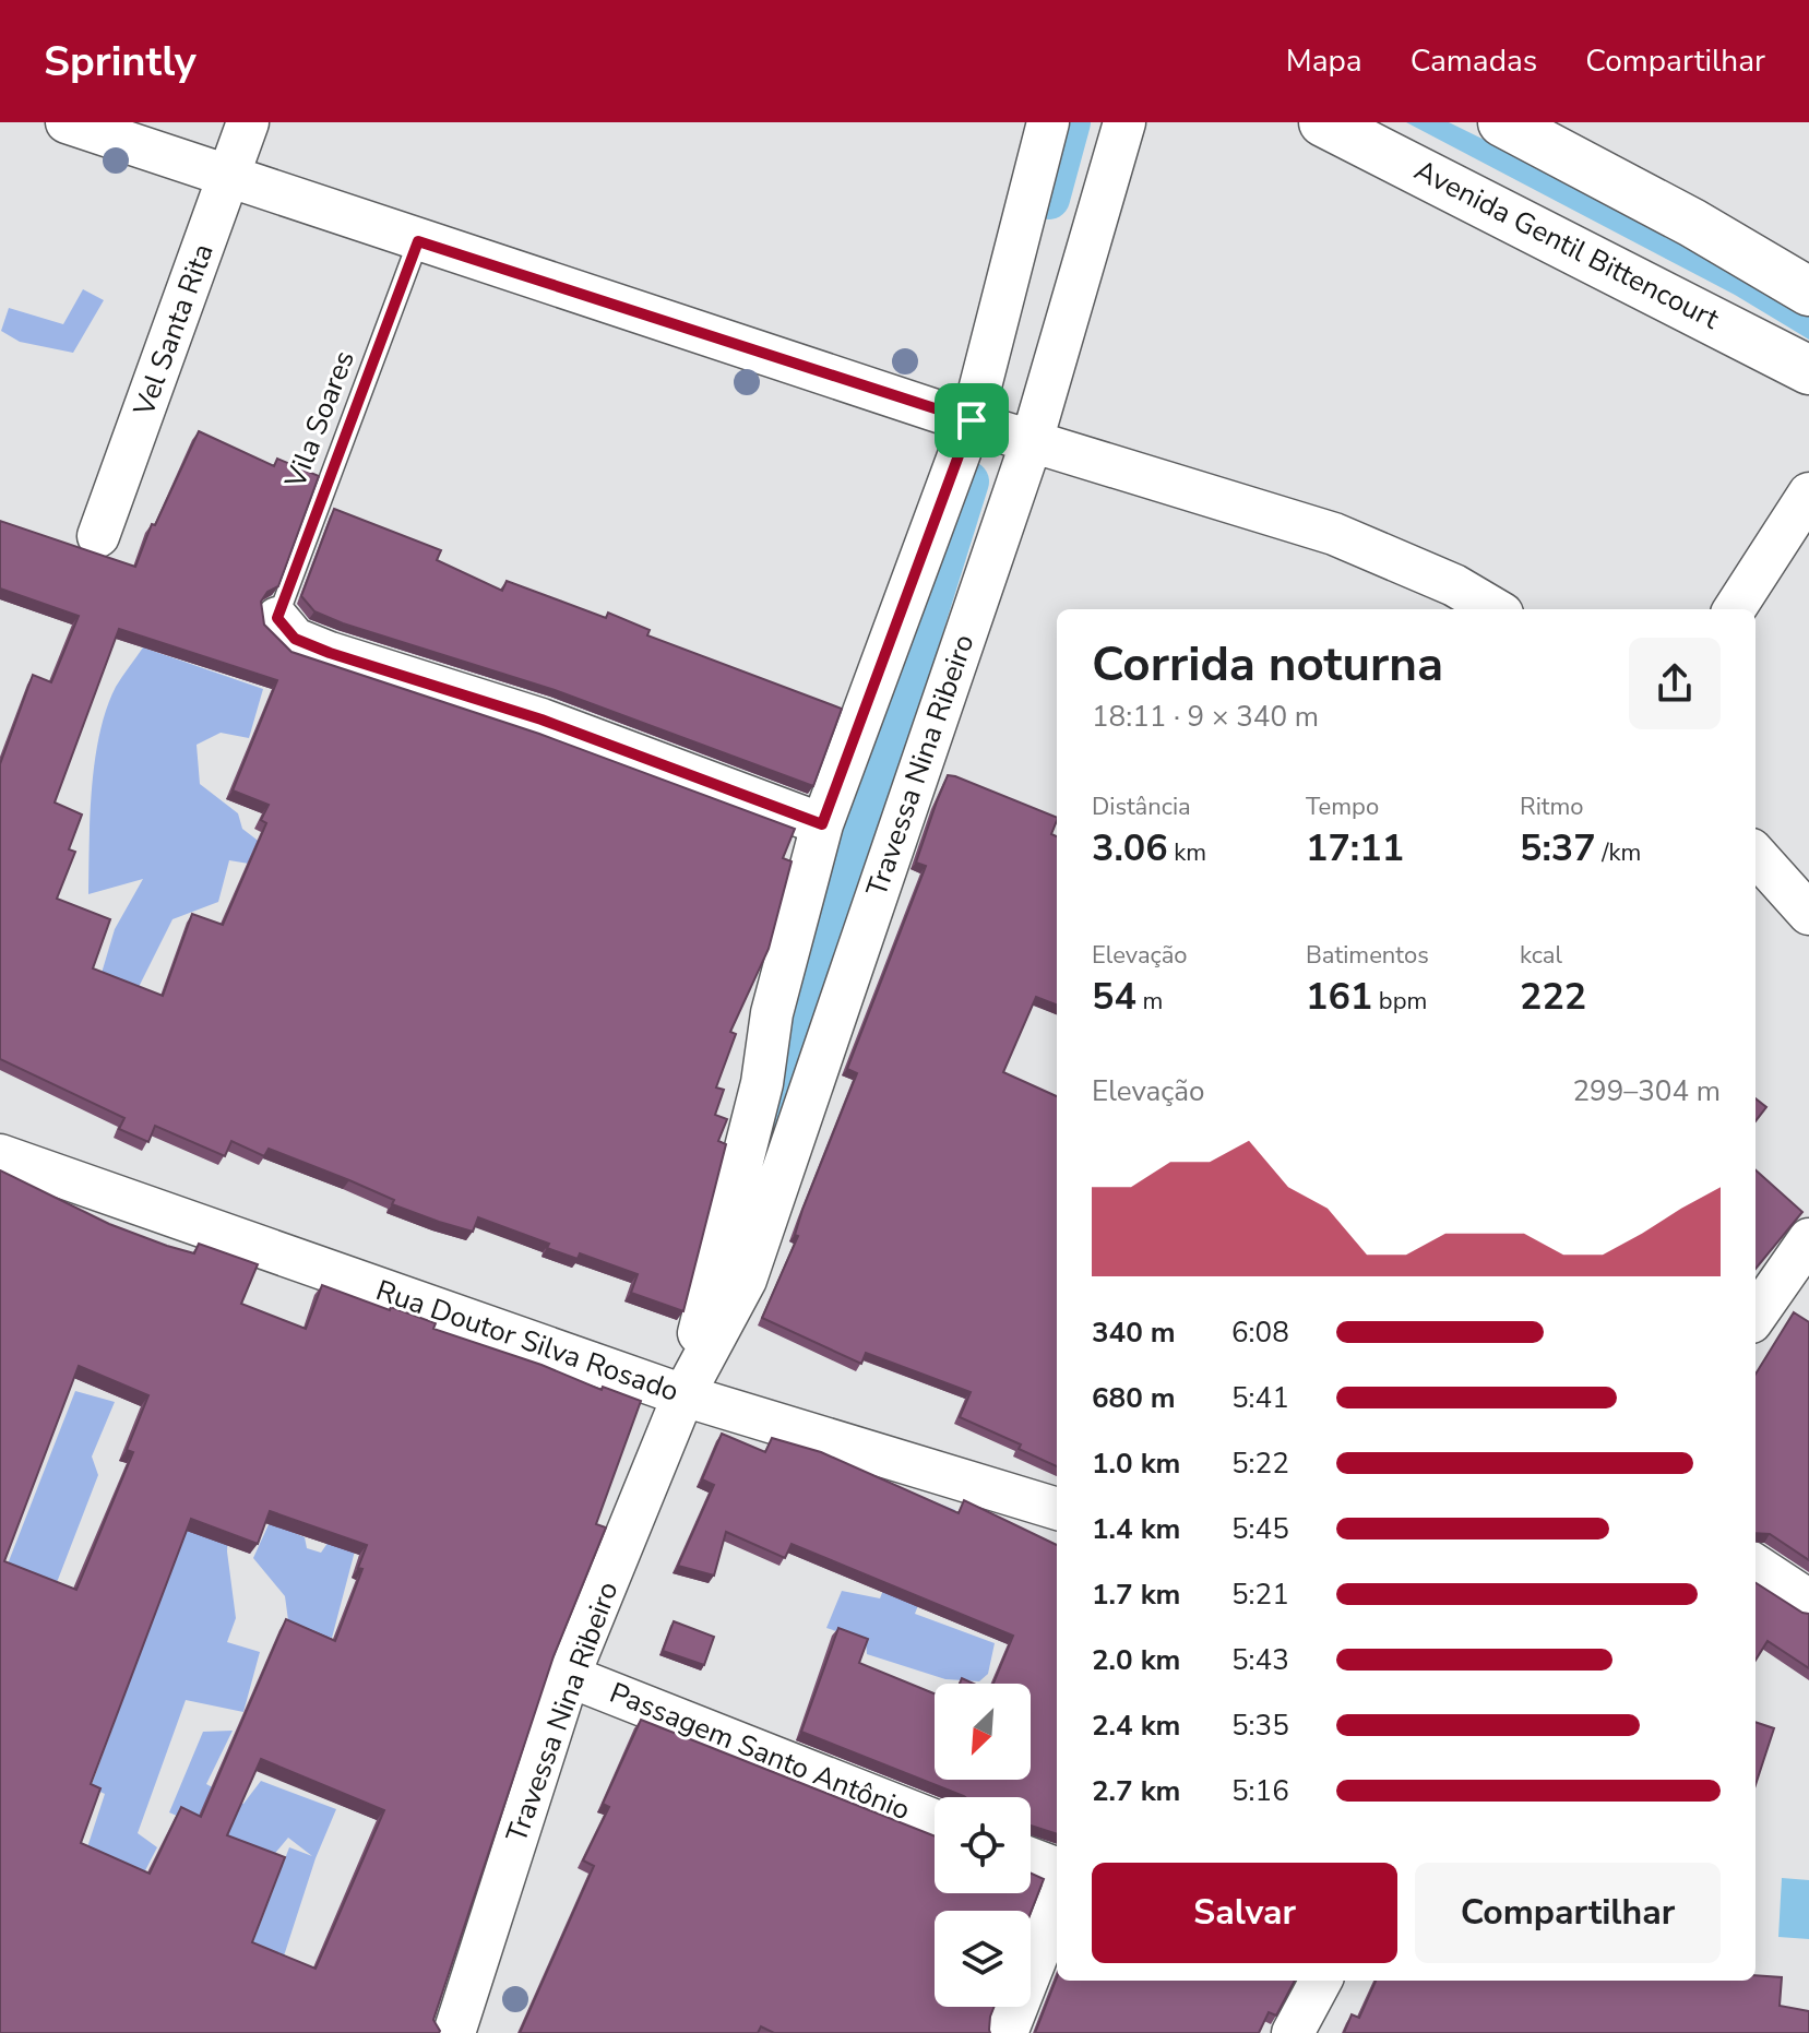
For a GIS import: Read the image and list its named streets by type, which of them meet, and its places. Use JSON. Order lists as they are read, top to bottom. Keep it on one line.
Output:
{"streets":{"street":["Avenida Gentil Bittencourt","Vel Santa Rita","Travessa Nina Ribeiro","Rua Doutor Silva Rosado","Passagem Santo Antônio"],"lane":["Vila Soares"]},"crossings":[["Travessa Nina Ribeiro","Rua Doutor Silva Rosado"],["Travessa Nina Ribeiro","Passagem Santo Antônio"]],"north":"bottom left","page":{"header":"Sprintly","nav":["Mapa","Camadas","Compartilhar"],"heading":["Corrida noturna","18:11 · 9 × 340 m"],"stats":[["Distância","3.06 km"],["Tempo","17:11"],["Ritmo","5:37 /km"],["Elevação","54 m"],["Batimentos","161 bpm"],["kcal","222"]],"chart":["Elevação","299–304 m"],"list":[{"name":"340 m","note":"6:08"},{"name":"680 m","note":"5:41"},{"name":"1.0 km","note":"5:22"},{"name":"1.4 km","note":"5:45"},{"name":"1.7 km","note":"5:21"},{"name":"2.0 km","note":"5:43"},{"name":"2.4 km","note":"5:35"},{"name":"2.7 km","note":"5:16"}],"buttons":["Salvar","Compartilhar"]}}
